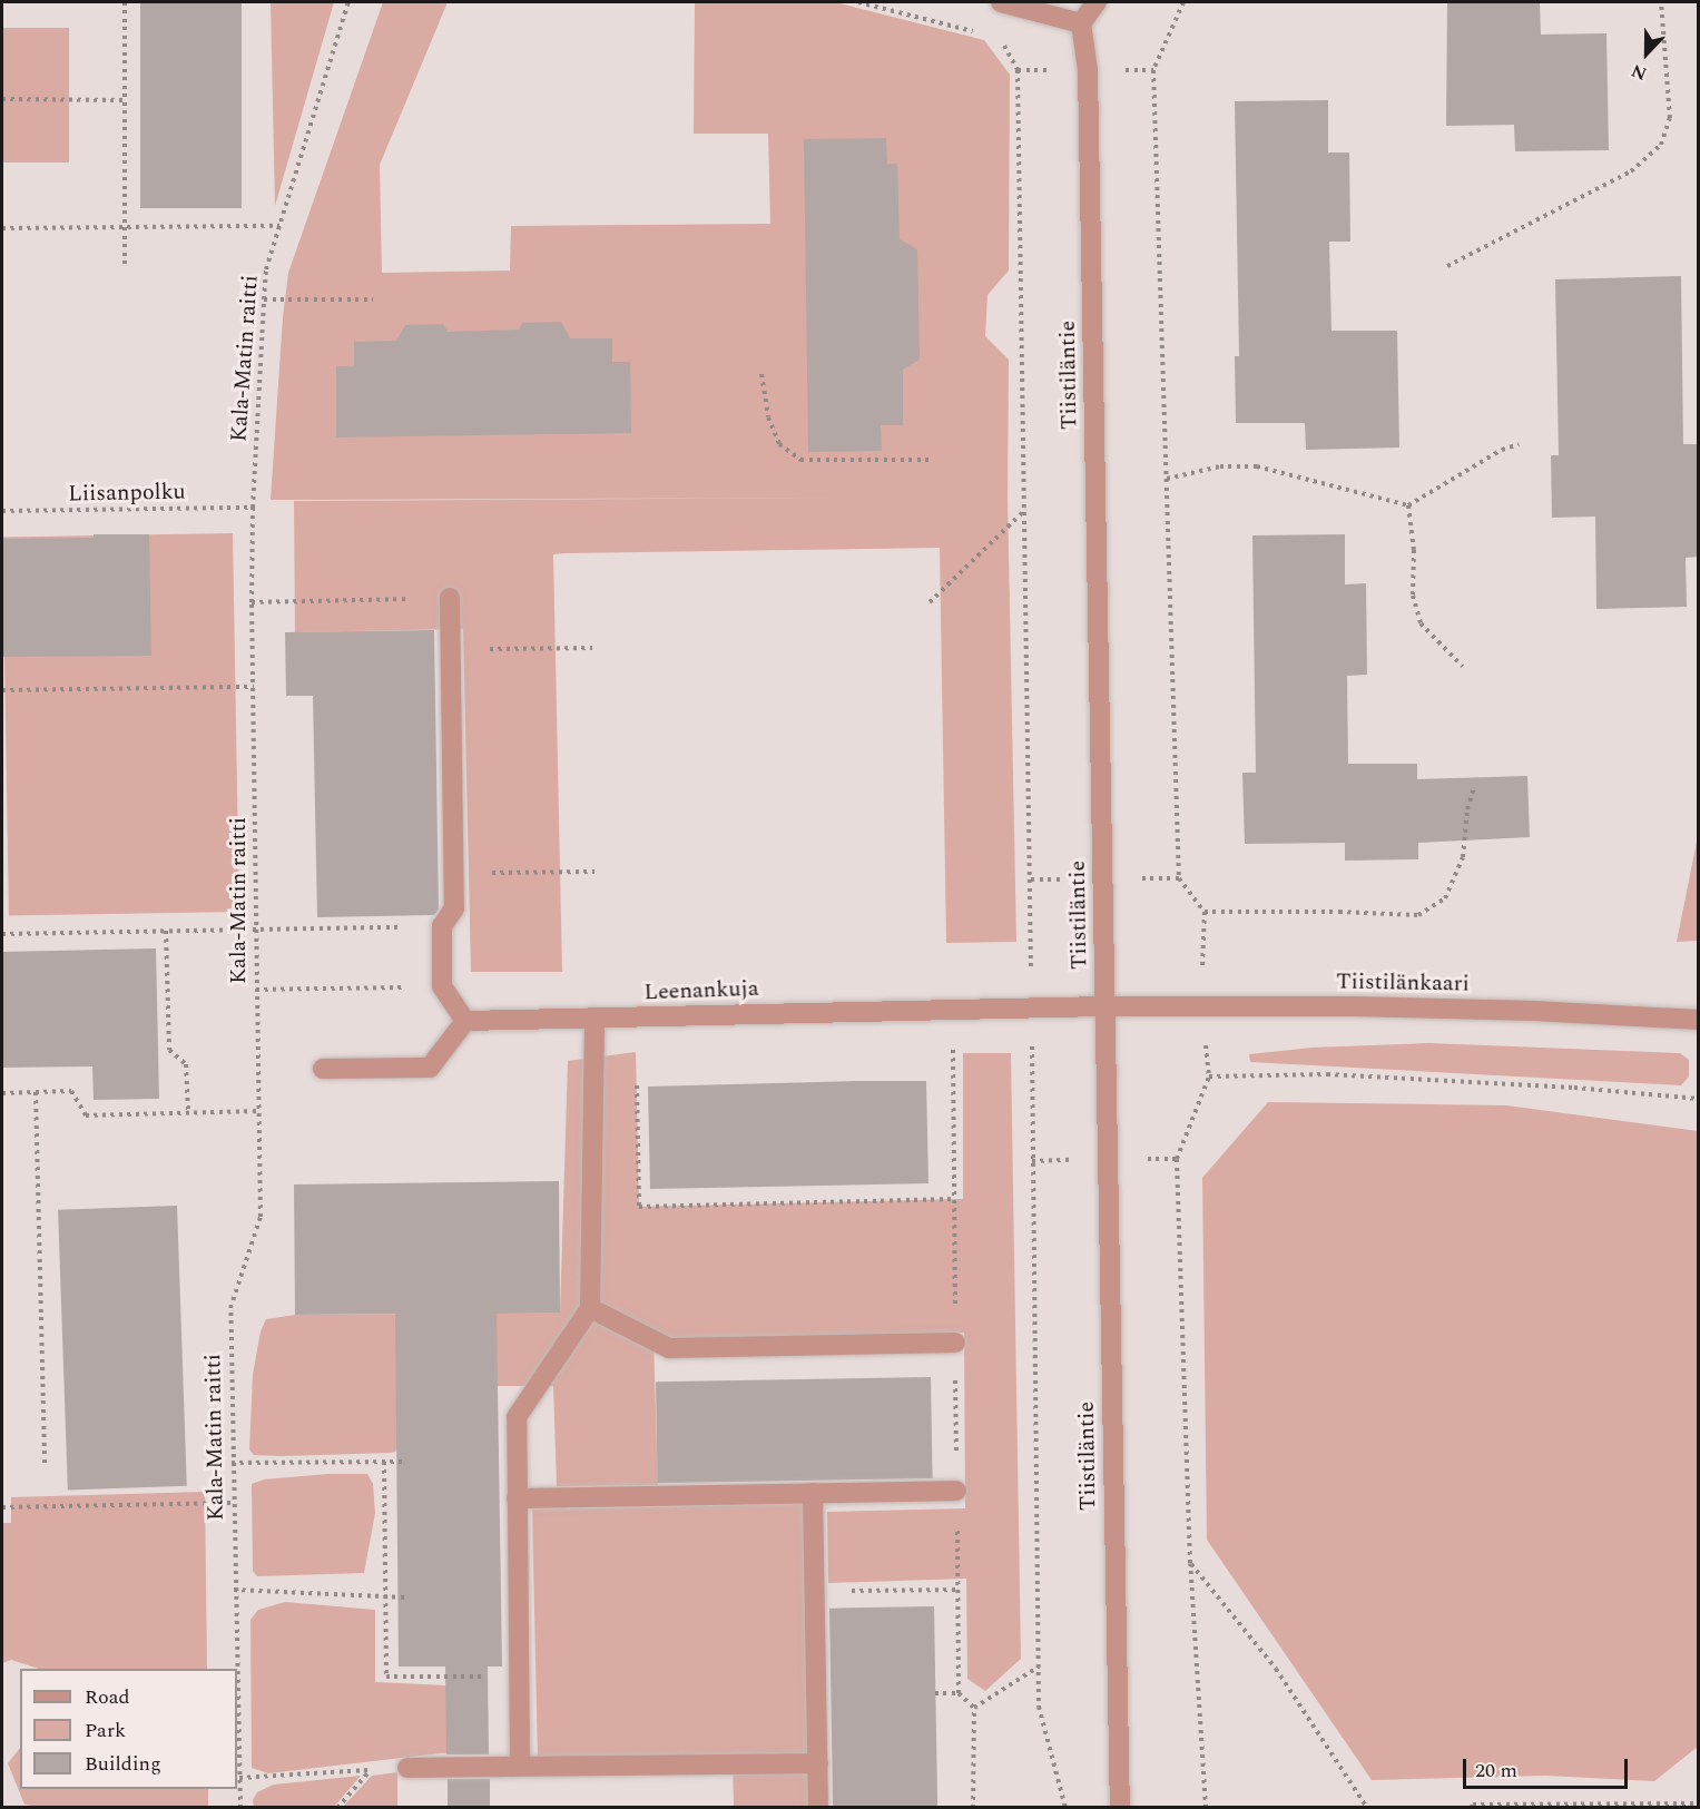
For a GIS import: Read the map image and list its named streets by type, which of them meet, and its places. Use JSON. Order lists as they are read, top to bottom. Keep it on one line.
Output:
{"streets":{"street":["Tiistiläntie","Tiistilänkaari","Leenankuja"],"path":["Kala-Matin raitti","Liisanpolku"]},"crossings":[["Kala-Matin raitti","Liisanpolku"],["Tiistiläntie","Tiistilänkaari"],["Tiistiläntie","Leenankuja"],["Tiistilänkaari","Leenankuja"]],"legend":["Road","Park","Building"],"scale_bar":"20 m","north":"bottom"}
